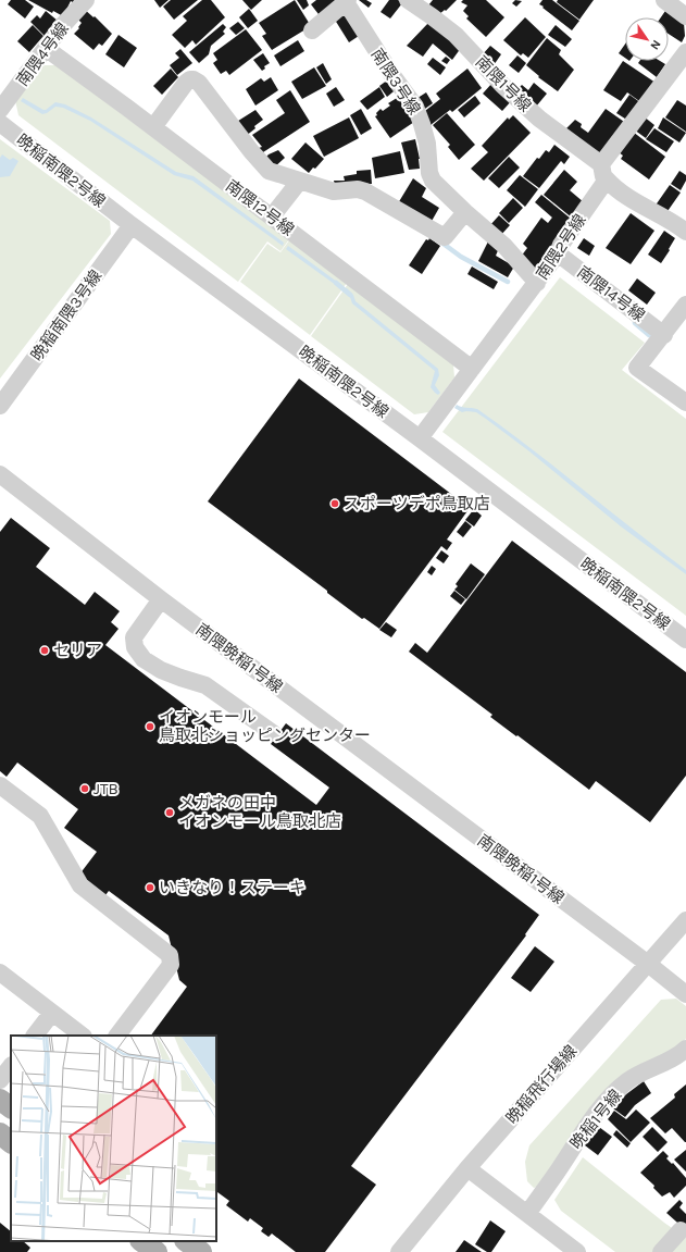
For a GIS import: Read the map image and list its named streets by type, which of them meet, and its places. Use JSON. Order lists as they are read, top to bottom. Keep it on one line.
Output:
{"streets":{"street":["南隈4号線","南隈3号線","南隈1号線","晩稲南隈2号線","南隈12号線","南隈2号線","南隈14号線","晩稲南隈3号線","南隈晩稲1号線","晩稲飛行場線","晩稲1号線"]},"crossings":[["南隈4号線","南隈12号線"],["南隈3号線","南隈2号線"],["南隈1号線","南隈2号線"],["晩稲南隈2号線","南隈2号線"],["晩稲南隈2号線","晩稲南隈3号線"],["南隈12号線","南隈2号線"],["南隈2号線","南隈14号線"],["南隈晩稲1号線","晩稲飛行場線"]],"places":["スポーツデポ鳥取店","セリア","イオンモール 鳥取北ショッピングセンター","JTB","メガネの田中 イオンモール鳥取北店","いきなり！ステーキ"],"north":"bottom right"}
